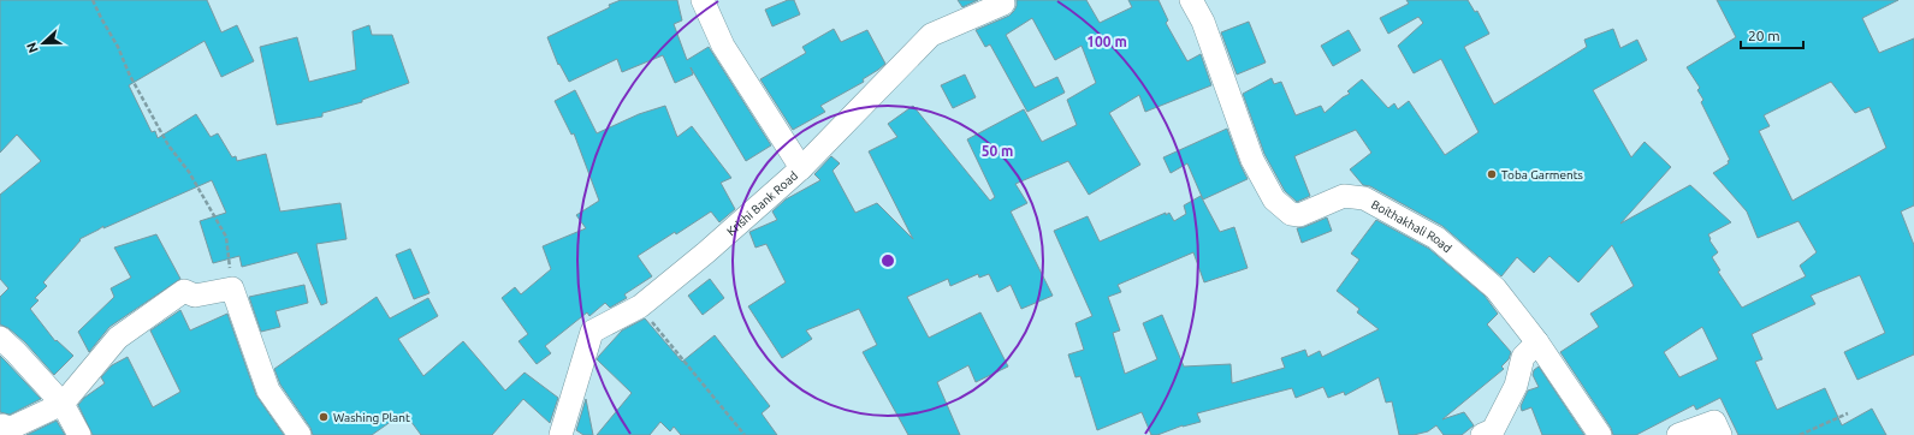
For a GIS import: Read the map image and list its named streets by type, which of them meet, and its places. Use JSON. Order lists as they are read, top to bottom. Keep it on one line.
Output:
{"streets":{"street":["Krishi Bank Road","Boithakhali Road"]},"places":["Toba Garments","Washing Plant"],"scale_bar":"20 m","north":"left","rings":["100 m","50 m"]}
